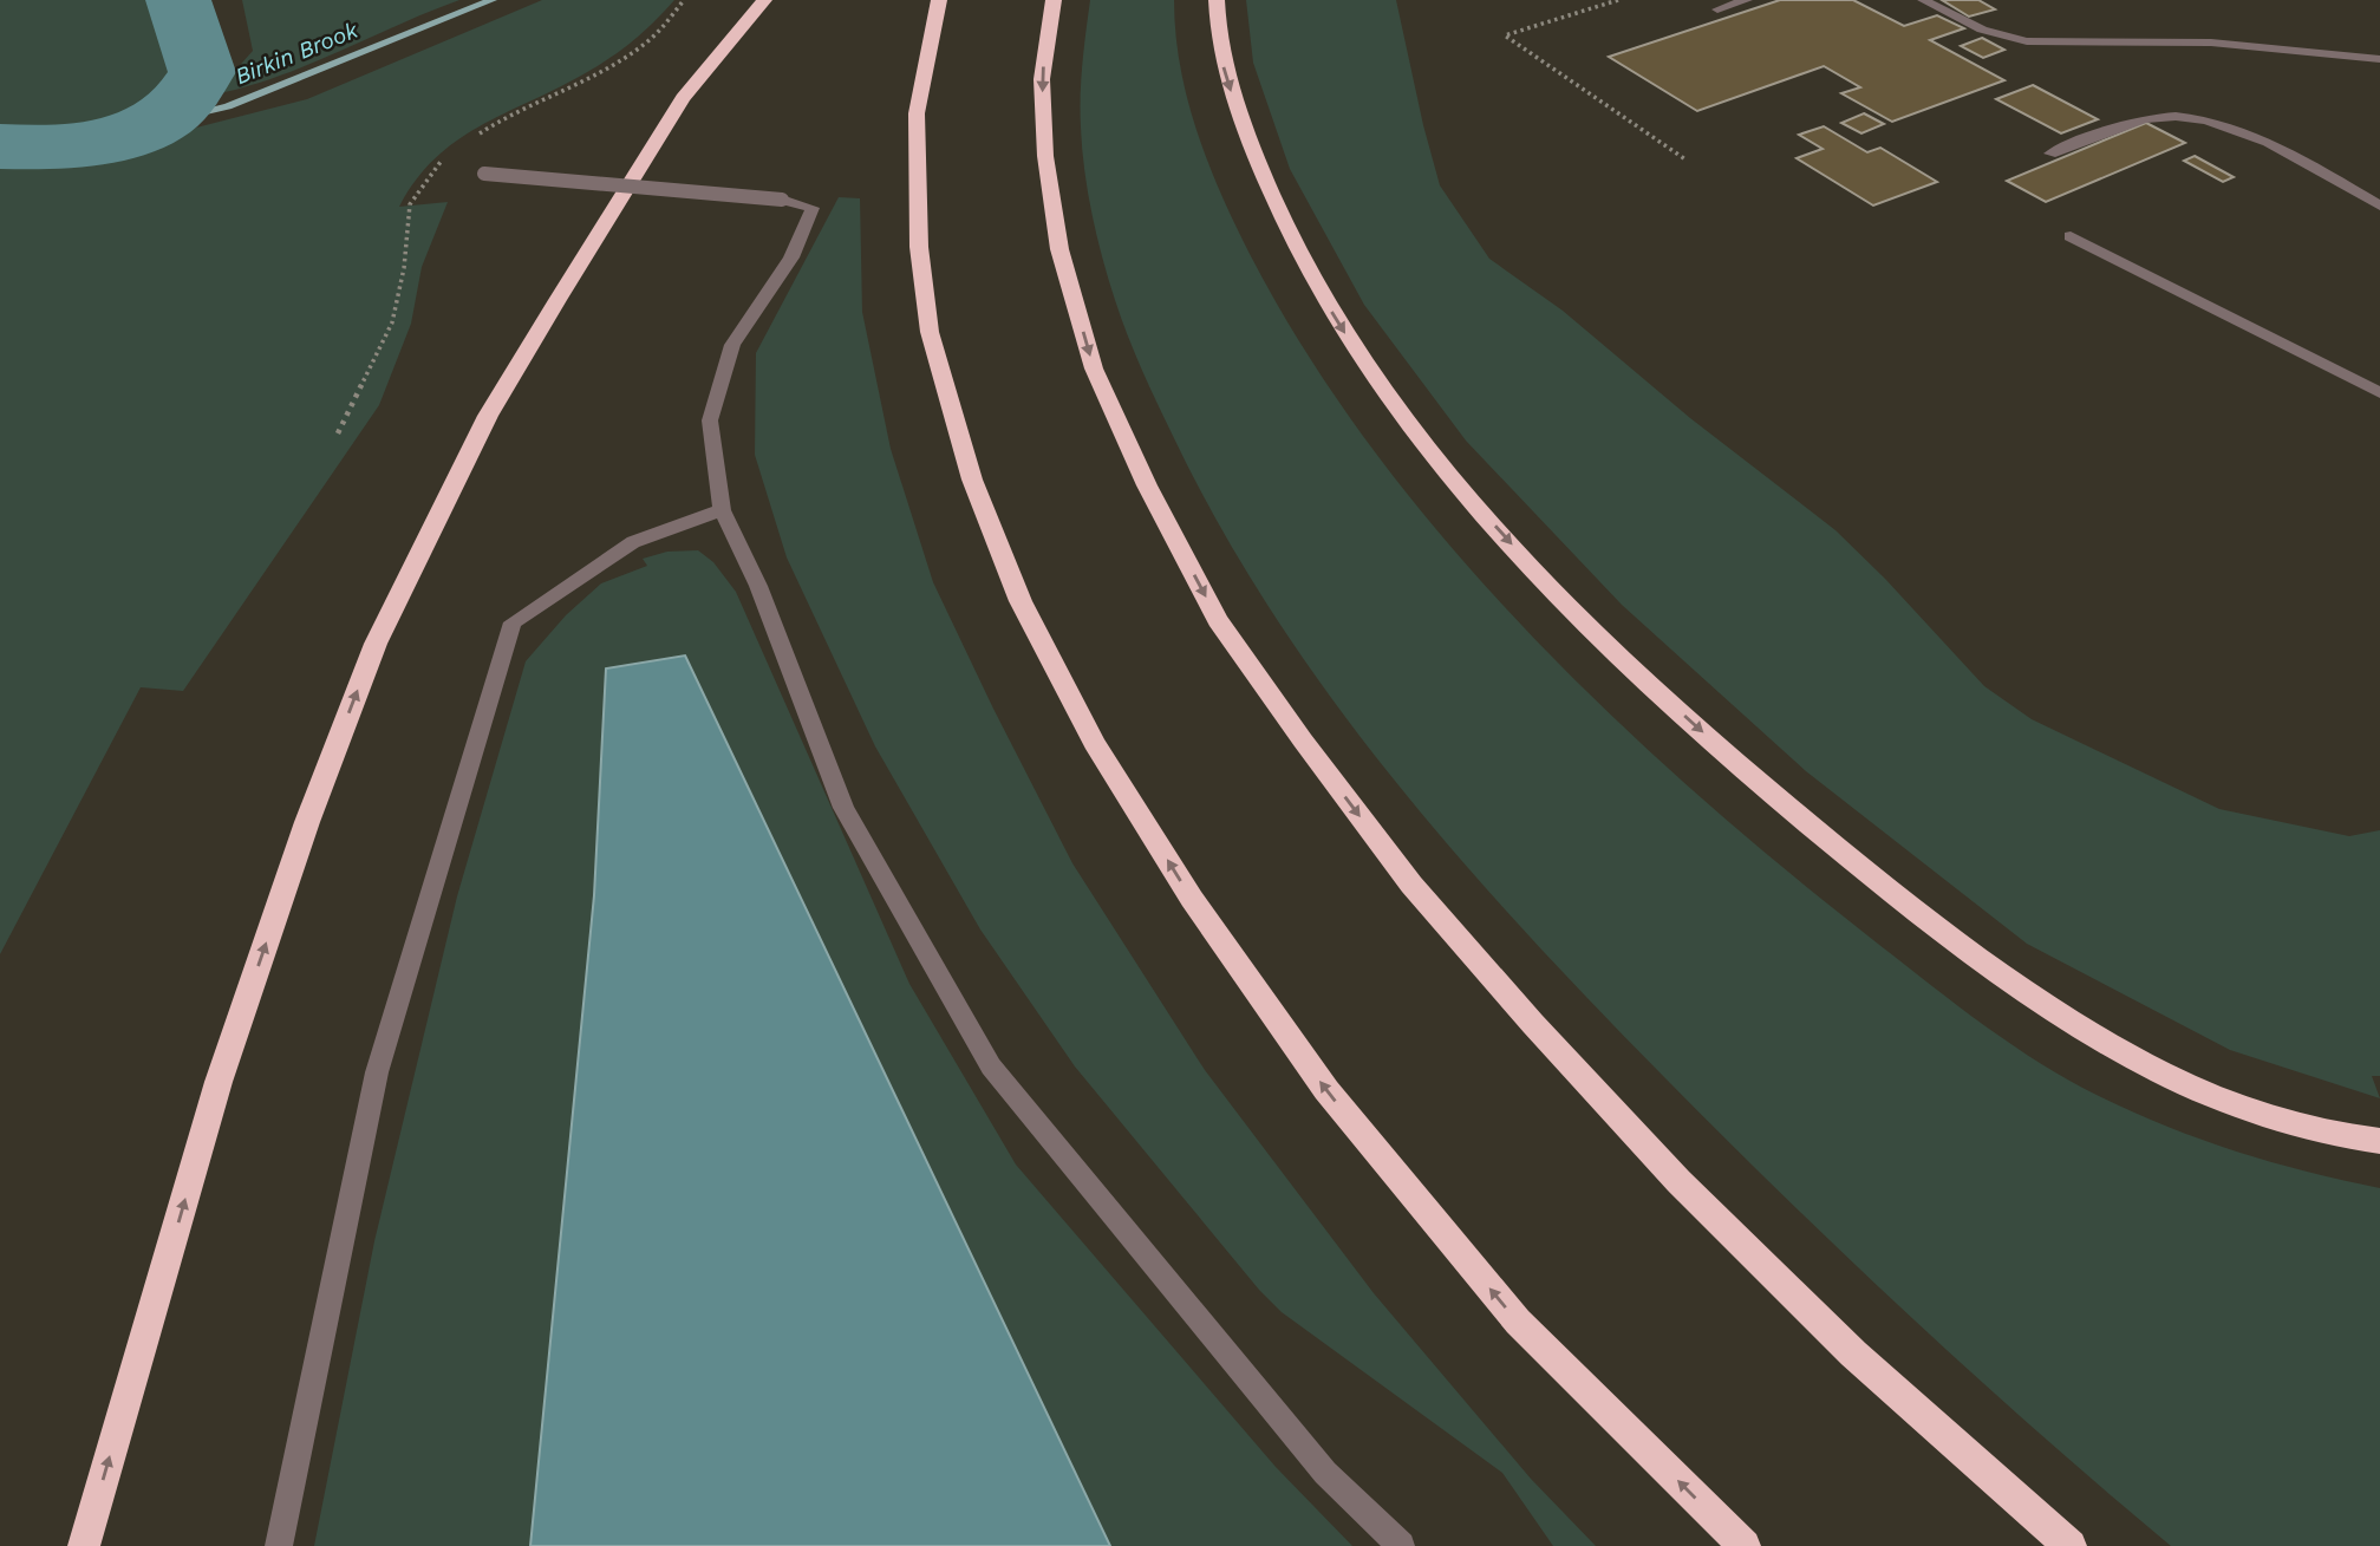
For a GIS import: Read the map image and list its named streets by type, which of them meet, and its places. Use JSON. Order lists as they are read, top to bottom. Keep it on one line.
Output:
{"water":["Birkin Brook"]}
